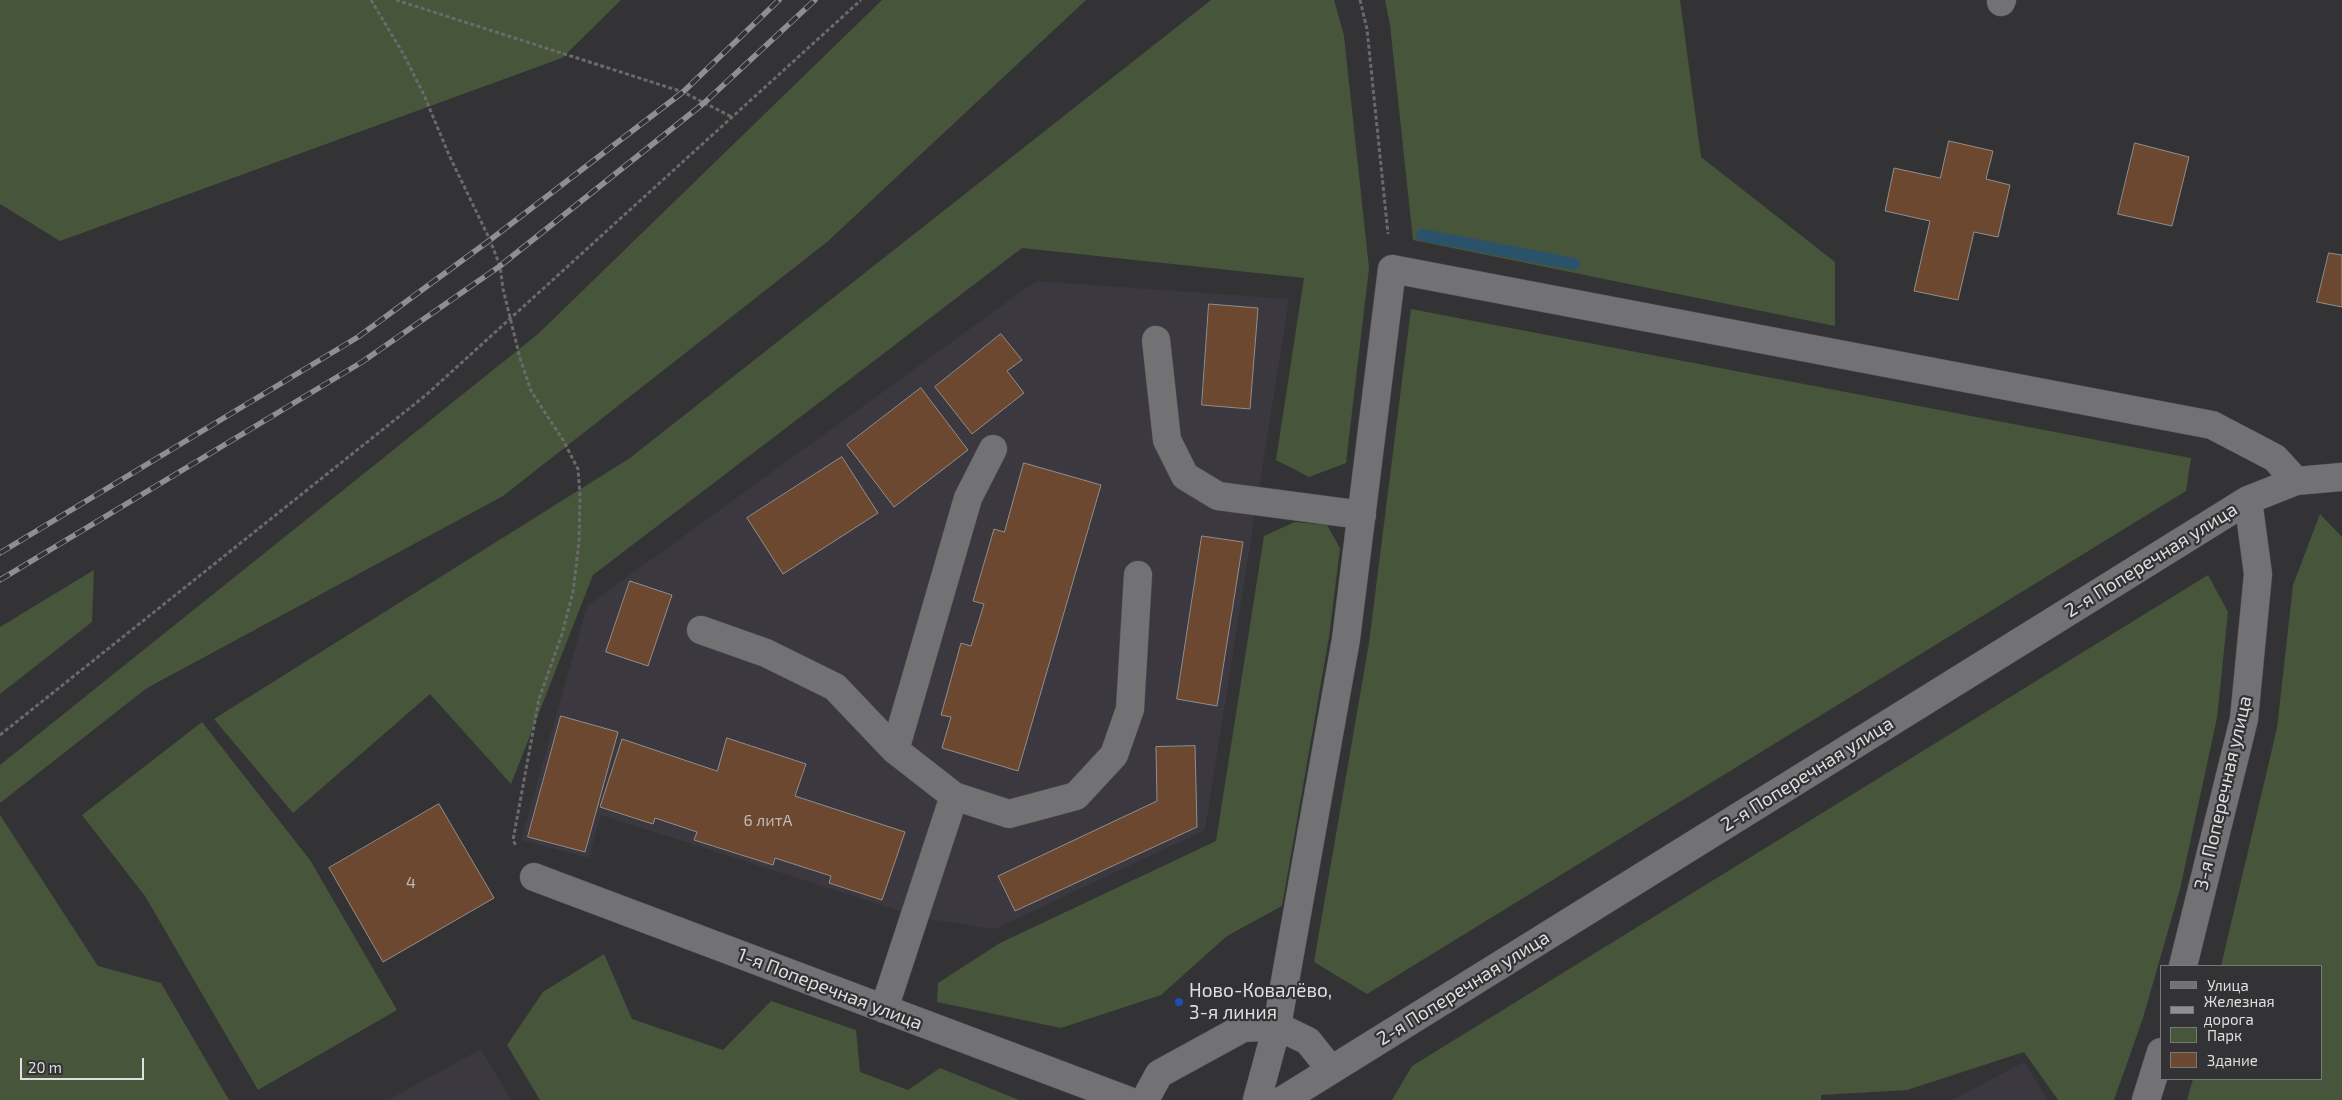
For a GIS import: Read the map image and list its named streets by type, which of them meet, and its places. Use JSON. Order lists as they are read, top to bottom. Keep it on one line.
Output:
{"streets":{"street":["2-я Поперечная улица","3-я Поперечная улица","1-я Поперечная улица"]},"crossings":[["2-я Поперечная улица","3-я Поперечная улица"]],"places":["Ново-Ковалёво, 3-я линия"],"house_numbers":["6 литА","4"],"legend":["Улица","Железная дорога","Парк","Здание"],"scale_bar":"20 m"}
